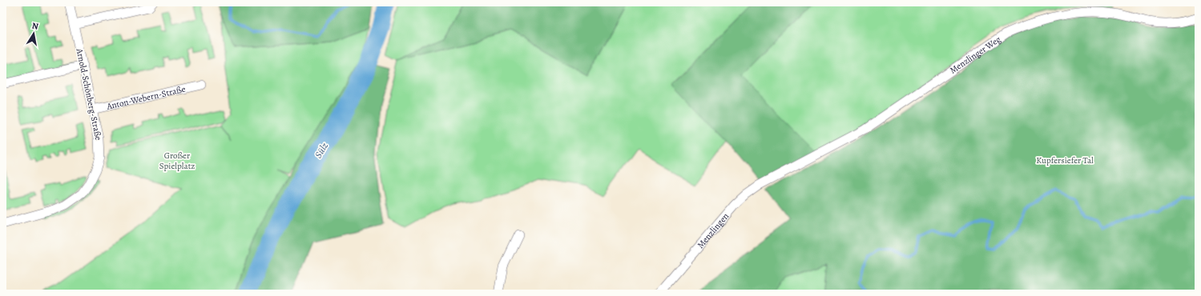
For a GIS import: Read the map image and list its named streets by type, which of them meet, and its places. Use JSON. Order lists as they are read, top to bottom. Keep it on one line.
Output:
{"streets":{"street":["Menzlinger Weg","Arnold-Schönberg-Straße","Anton-Webern-Straße","Menzlingen"]},"crossings":[["Menzlinger Weg","Menzlingen"],["Arnold-Schönberg-Straße","Anton-Webern-Straße"]],"water":["Sülz"],"parks":["Großer Spielplatz","Kupfersiefer Tal"],"north":"top"}
